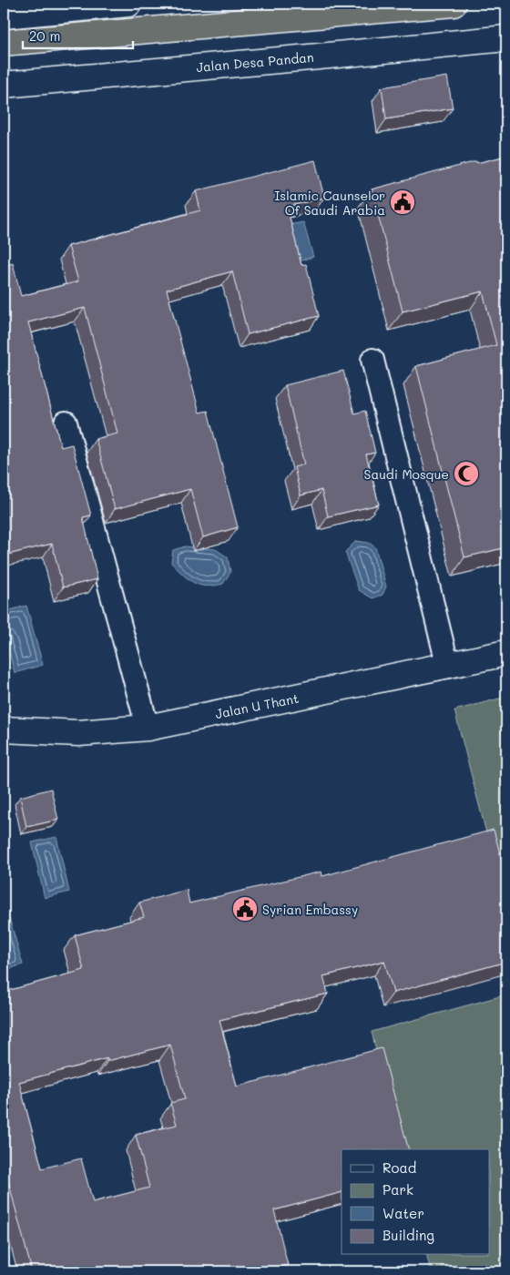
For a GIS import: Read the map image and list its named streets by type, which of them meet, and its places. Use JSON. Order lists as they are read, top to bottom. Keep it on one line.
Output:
{"streets":{"street":["Jalan Desa Pandan","Jalan U Thant"]},"places":{"public building":["Islamic Caunselor Of Saudi Arabia","Syrian Embassy"],"mosque":["Saudi Mosque"]},"legend":["Road","Park","Water","Building"],"scale_bar":"20 m"}
